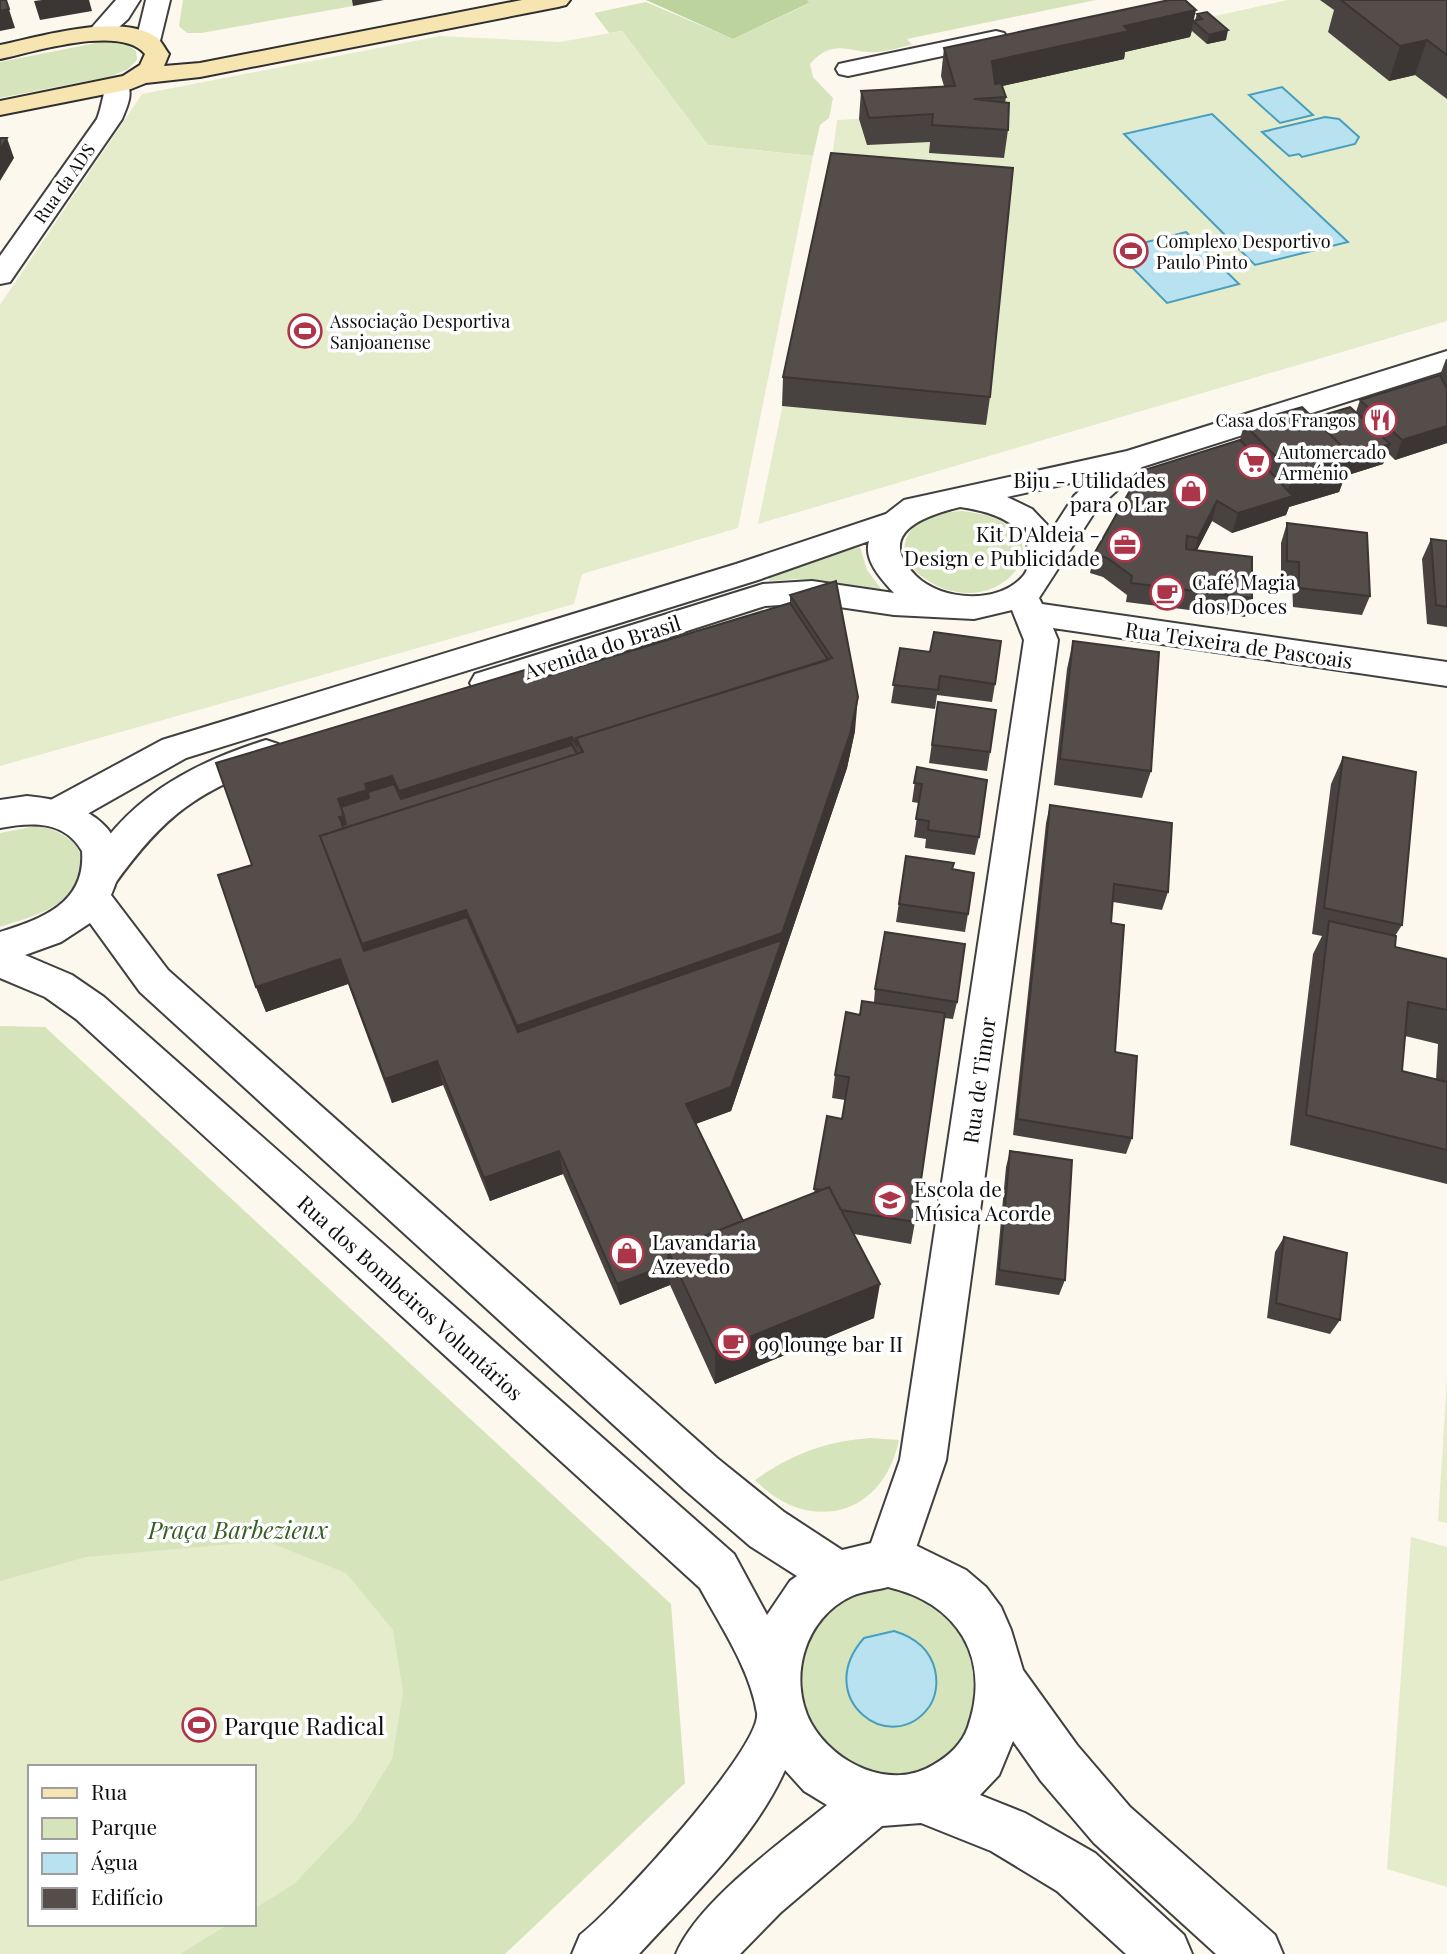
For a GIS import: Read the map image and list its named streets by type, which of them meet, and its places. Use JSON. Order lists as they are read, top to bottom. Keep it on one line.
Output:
{"streets":{"street":["Rua da ADS","Rua Teixeira de Pascoais","Avenida do Brasil","Rua de Timor","Rua dos Bombeiros Voluntários"]},"crossings":[["Rua Teixeira de Pascoais","Avenida do Brasil"],["Rua Teixeira de Pascoais","Rua de Timor"],["Avenida do Brasil","Rua de Timor"],["Rua de Timor","Rua dos Bombeiros Voluntários"]],"parks":["Praça Barbezieux"],"places":{"sports":["Complexo Desportivo Paulo Pinto","Associação Desportiva Sanjoanense","Parque Radical"],"restaurant":["Casa dos Frangos"],"supermarket":["Automercado Arménio"],"shop":["Biju - Utilidades para o Lar","Lavandaria Azevedo"],"office":["Kit D'Aldeia - Design e Publicidade"],"cafe":["Café Magia dos Doces","99 lounge bar II"],"school or university":["Escola de Música Acorde"]},"legend":["Rua","Parque","Água","Edifício"]}
